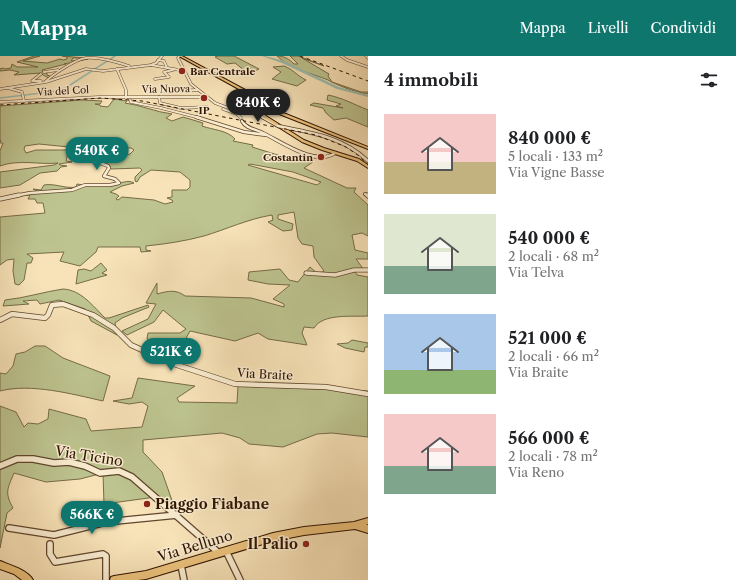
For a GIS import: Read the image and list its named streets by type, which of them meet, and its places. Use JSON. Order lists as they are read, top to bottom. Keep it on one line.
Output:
{"streets":{"main road":["Via Belluno"],"street":["Via Nuova","Via del Col","Via Braite","Via Ticino"]},"crossings":[["Via Nuova","Via del Col"],["Via Ticino","Via Belluno"]],"places":["Bar Centrale","IP","Costantin","Piaggio Fiabane","Il Palio"],"page":{"header":"Mappa","nav":["Mappa","Livelli","Condividi"],"heading":"4 immobili","price":["840K €","540K €","521K €","566K €"],"list":[{"name":"840 000 €","note":"5 locali · 133 m² · Via Vigne Basse"},{"name":"540 000 €","note":"2 locali · 68 m² · Via Telva"},{"name":"521 000 €","note":"2 locali · 66 m² · Via Braite"},{"name":"566 000 €","note":"2 locali · 78 m² · Via Reno"}]}}
